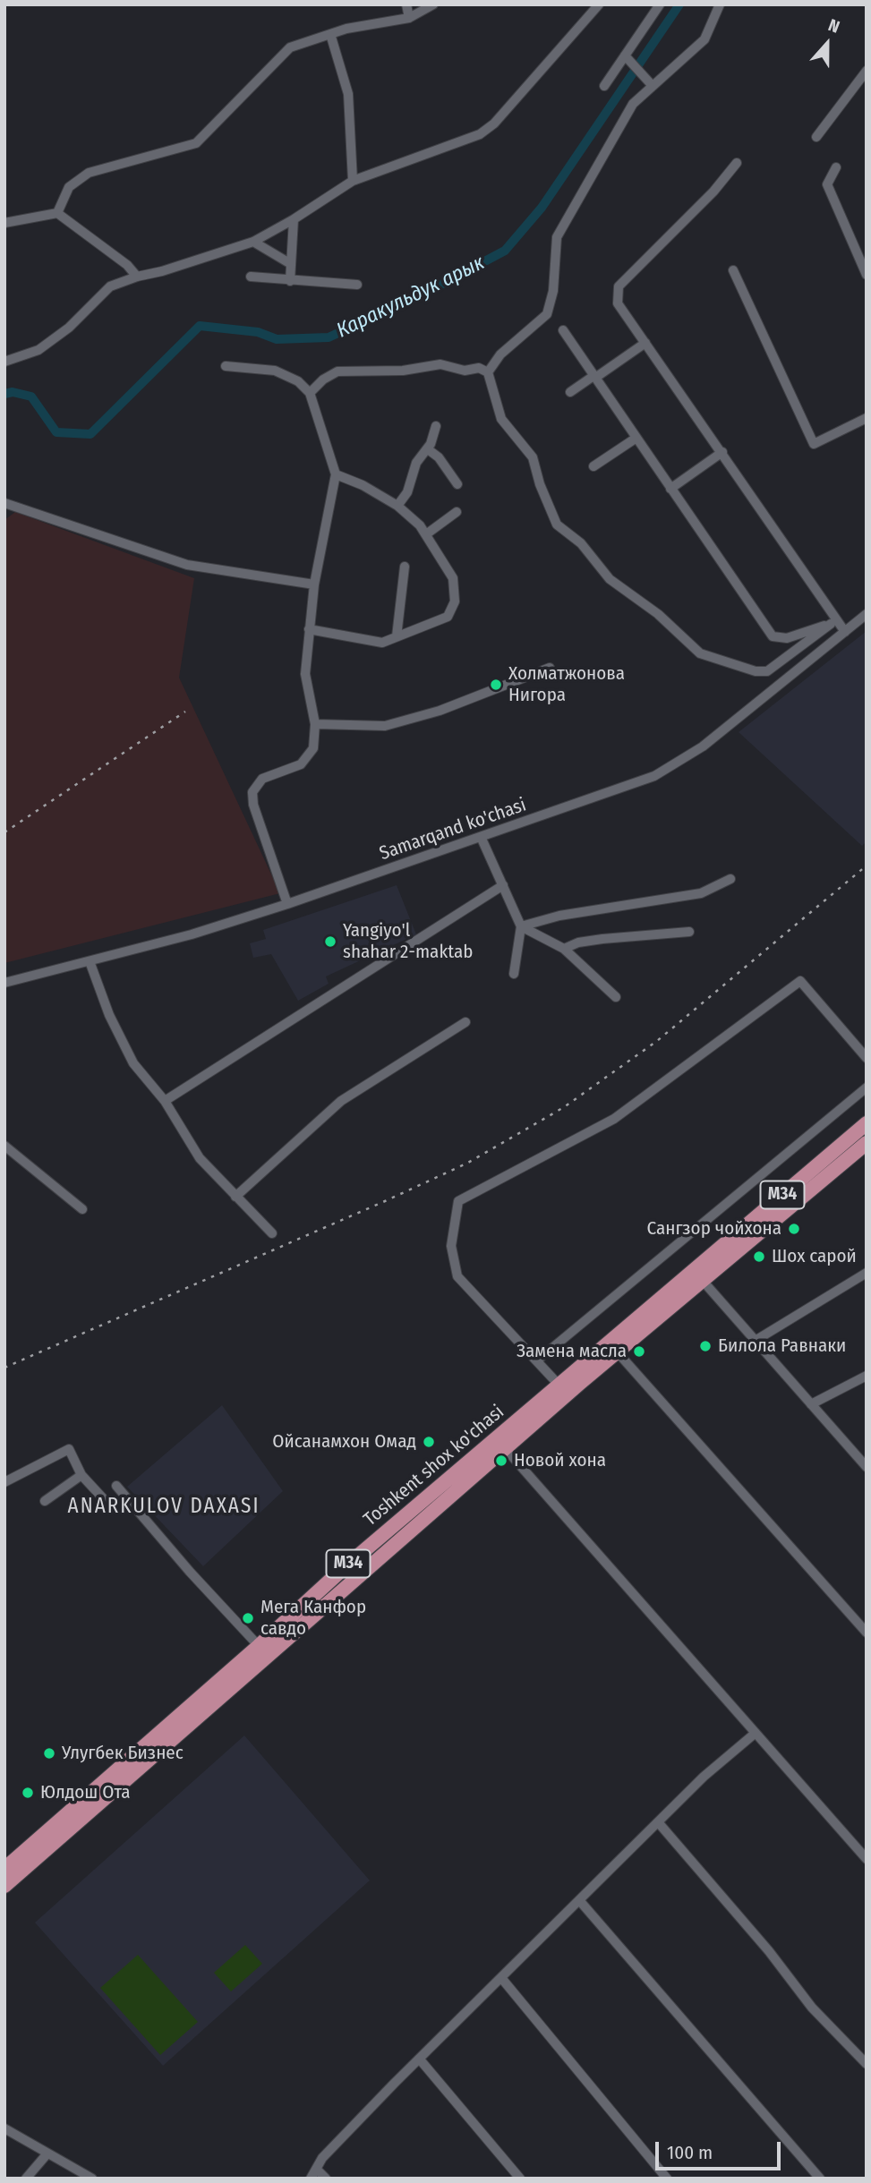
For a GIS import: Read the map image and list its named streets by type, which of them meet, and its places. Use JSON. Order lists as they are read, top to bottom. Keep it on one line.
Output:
{"streets":{"main road":["M34","Toshkent shox ko'chasi"],"street":["Samarqand ko'chasi"]},"districts":["ANARKULOV DAXASI"],"water":["Каракульдук арык"],"places":["Холматжонова Нигора","Yangiyo'l shahar 2-maktab","Сангзор чойхона","Шох сарой","Билола Равнаки","Замена масла","Ойсанамхон Омад","Новой хона","Мега Канфор савдо","Улугбек Бизнес","Юлдош Ота"],"scale_bar":"100 m","north":"top"}
